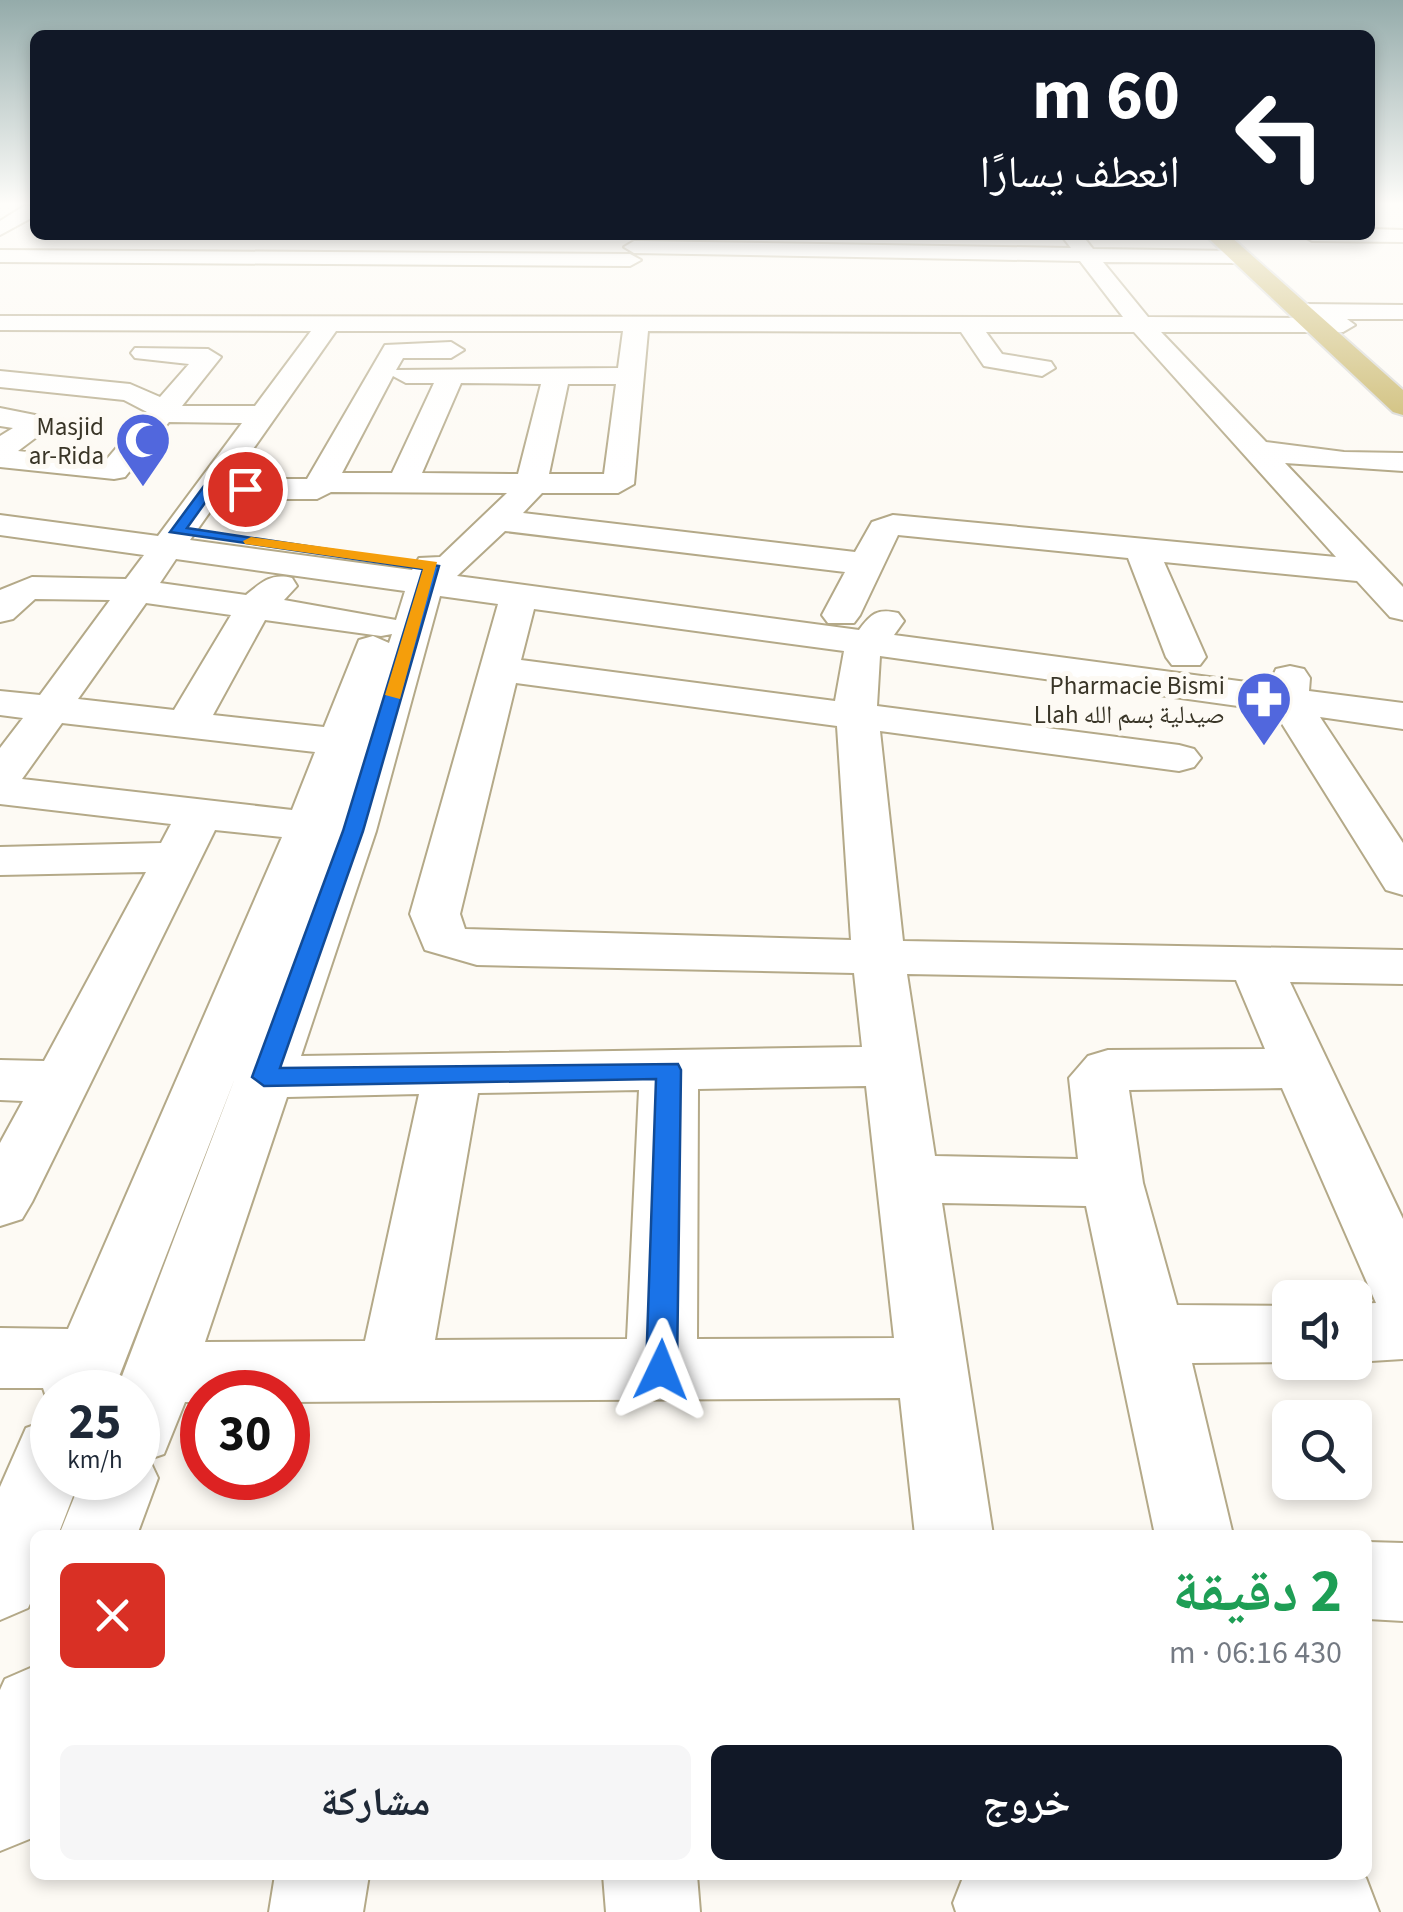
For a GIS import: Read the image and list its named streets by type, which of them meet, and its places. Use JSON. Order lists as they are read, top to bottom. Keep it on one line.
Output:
{"places":{"mosque":["Masjid ar-Rida"],"pharmacy":["Pharmacie Bismi Llah صيدلية بسم الله"]},"page":{"turn":["60 m","انعطف يسارًا"],"speed":"25 km/h","limit":"30","heading":["2 دقيقة","430 m · 06:16"],"buttons":["خروج","مشاركة"]}}
